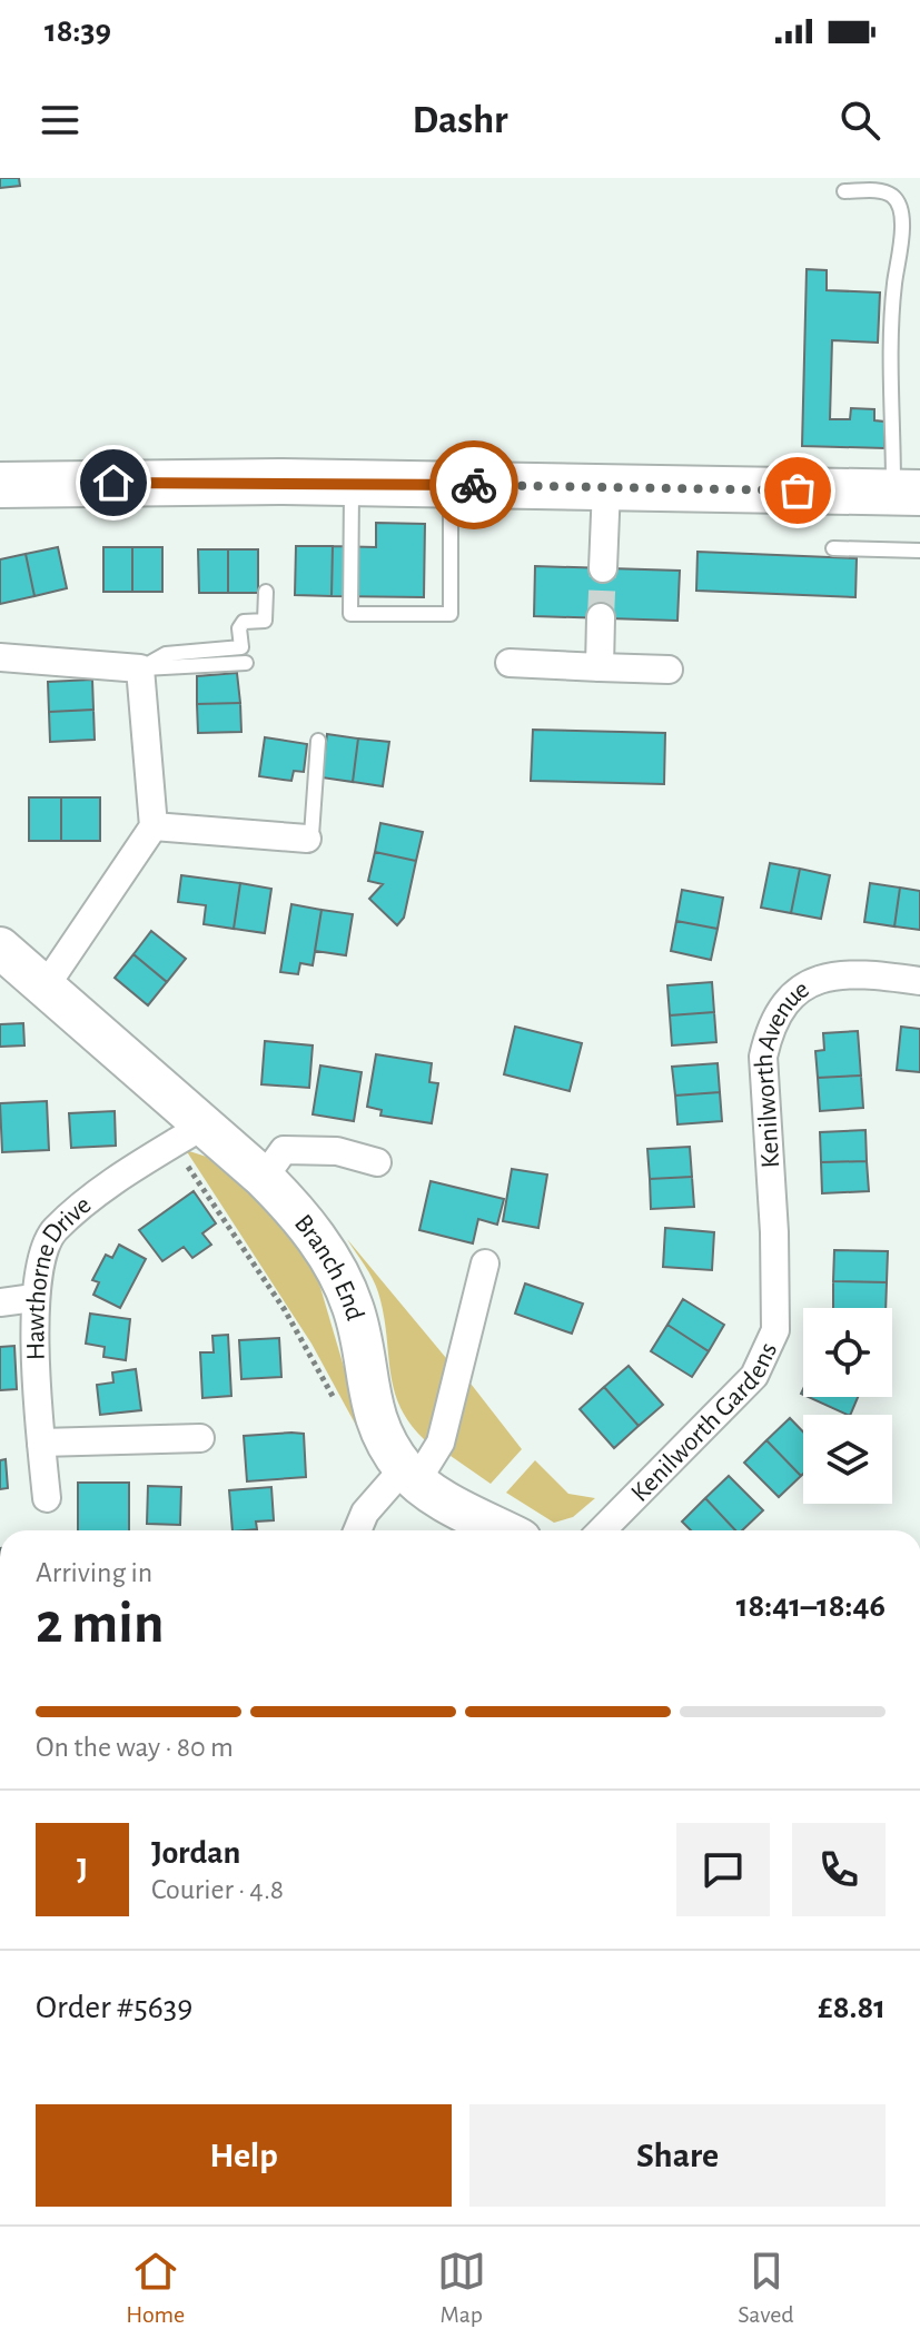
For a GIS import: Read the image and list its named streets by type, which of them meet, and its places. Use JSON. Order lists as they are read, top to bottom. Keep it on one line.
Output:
{"streets":{"main road":["Branch End"],"street":["Kenilworth Avenue","Hawthorne Drive","Kenilworth Gardens"]},"crossings":[["Kenilworth Avenue","Kenilworth Gardens"],["Branch End","Hawthorne Drive"]],"page":{"status":"18:39","header":"Dashr","heading":["2 min","Arriving in","18:41–18:46"],"panel":["Jordan","Courier · 4.8","Order #5639","£8.81"],"bar":"On the way · 80 m","round":"J","buttons":["Help","Share"],"tabs":["Home","Map","Saved"]}}
